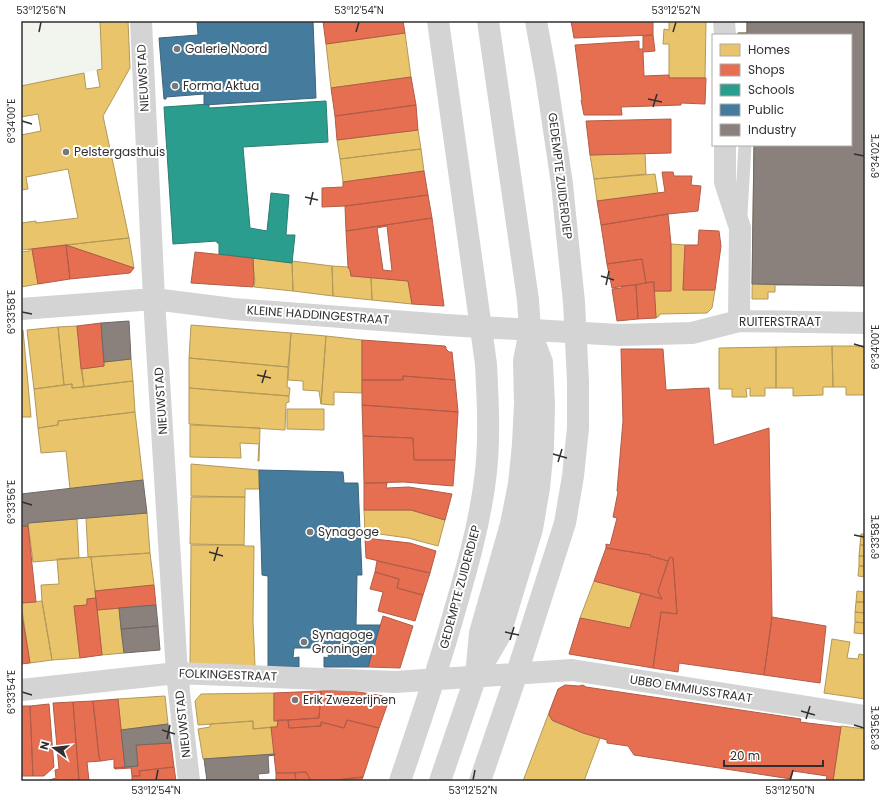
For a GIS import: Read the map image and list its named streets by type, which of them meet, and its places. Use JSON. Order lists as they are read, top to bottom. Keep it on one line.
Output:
{"streets":{"street":["NIEUWSTAD","GEDEMPTE ZUIDERDIEP","KLEINE HADDINGESTRAAT","RUITERSTRAAT","FOLKINGESTRAAT","UBBO EMMIUSSTRAAT"]},"crossings":[["NIEUWSTAD","KLEINE HADDINGESTRAAT"],["NIEUWSTAD","FOLKINGESTRAAT"],["GEDEMPTE ZUIDERDIEP","KLEINE HADDINGESTRAAT"],["GEDEMPTE ZUIDERDIEP","RUITERSTRAAT"],["GEDEMPTE ZUIDERDIEP","FOLKINGESTRAAT"],["GEDEMPTE ZUIDERDIEP","UBBO EMMIUSSTRAAT"]],"places":["Galerie Noord","Forma Aktua","Pelstergasthuis","Synagoge","Synagoge Groningen","Erik Zwezerijnen"],"legend":["Homes","Shops","Schools","Public","Industry"],"scale_bar":"20 m","north":"left","coordinates":["53°12'56\"N","53°12'54\"N","53°12'52\"N","6°34'00\"E","6°34'02\"E","6°33'58\"E","6°33'56\"E","6°33'54\"E","53°12'50\"N"]}
